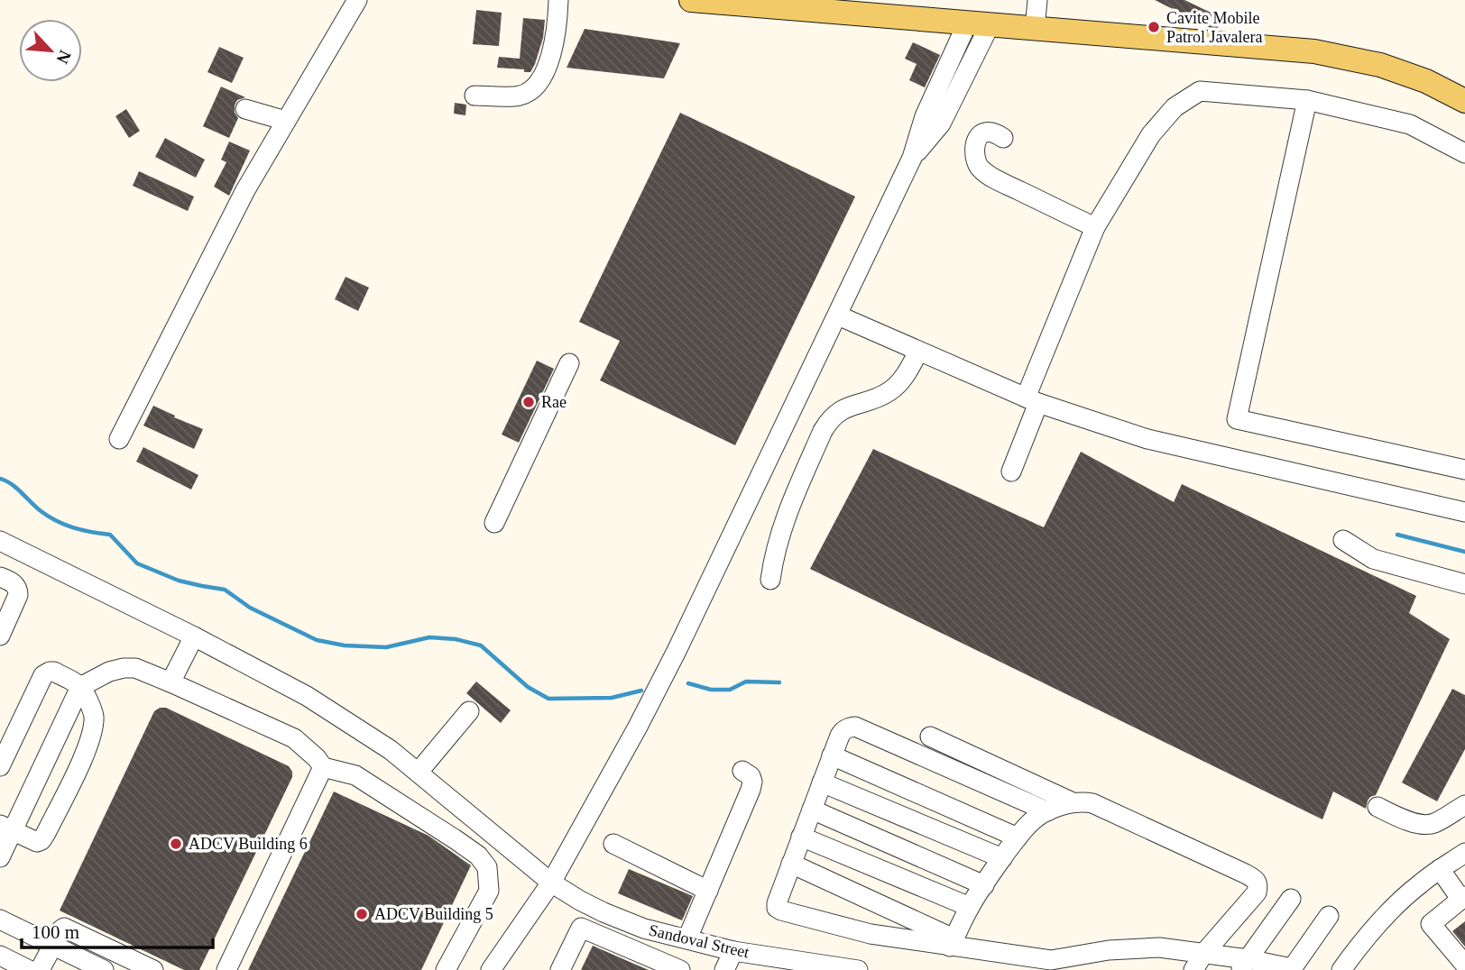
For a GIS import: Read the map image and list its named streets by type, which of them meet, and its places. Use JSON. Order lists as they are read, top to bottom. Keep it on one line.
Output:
{"streets":{"street":["Sandoval Street"]},"places":["Cavite Mobile Patrol Javalera","Rae","ADCV Building 6","ADCV Building 5"],"scale_bar":"100 m","north":"bottom right"}
